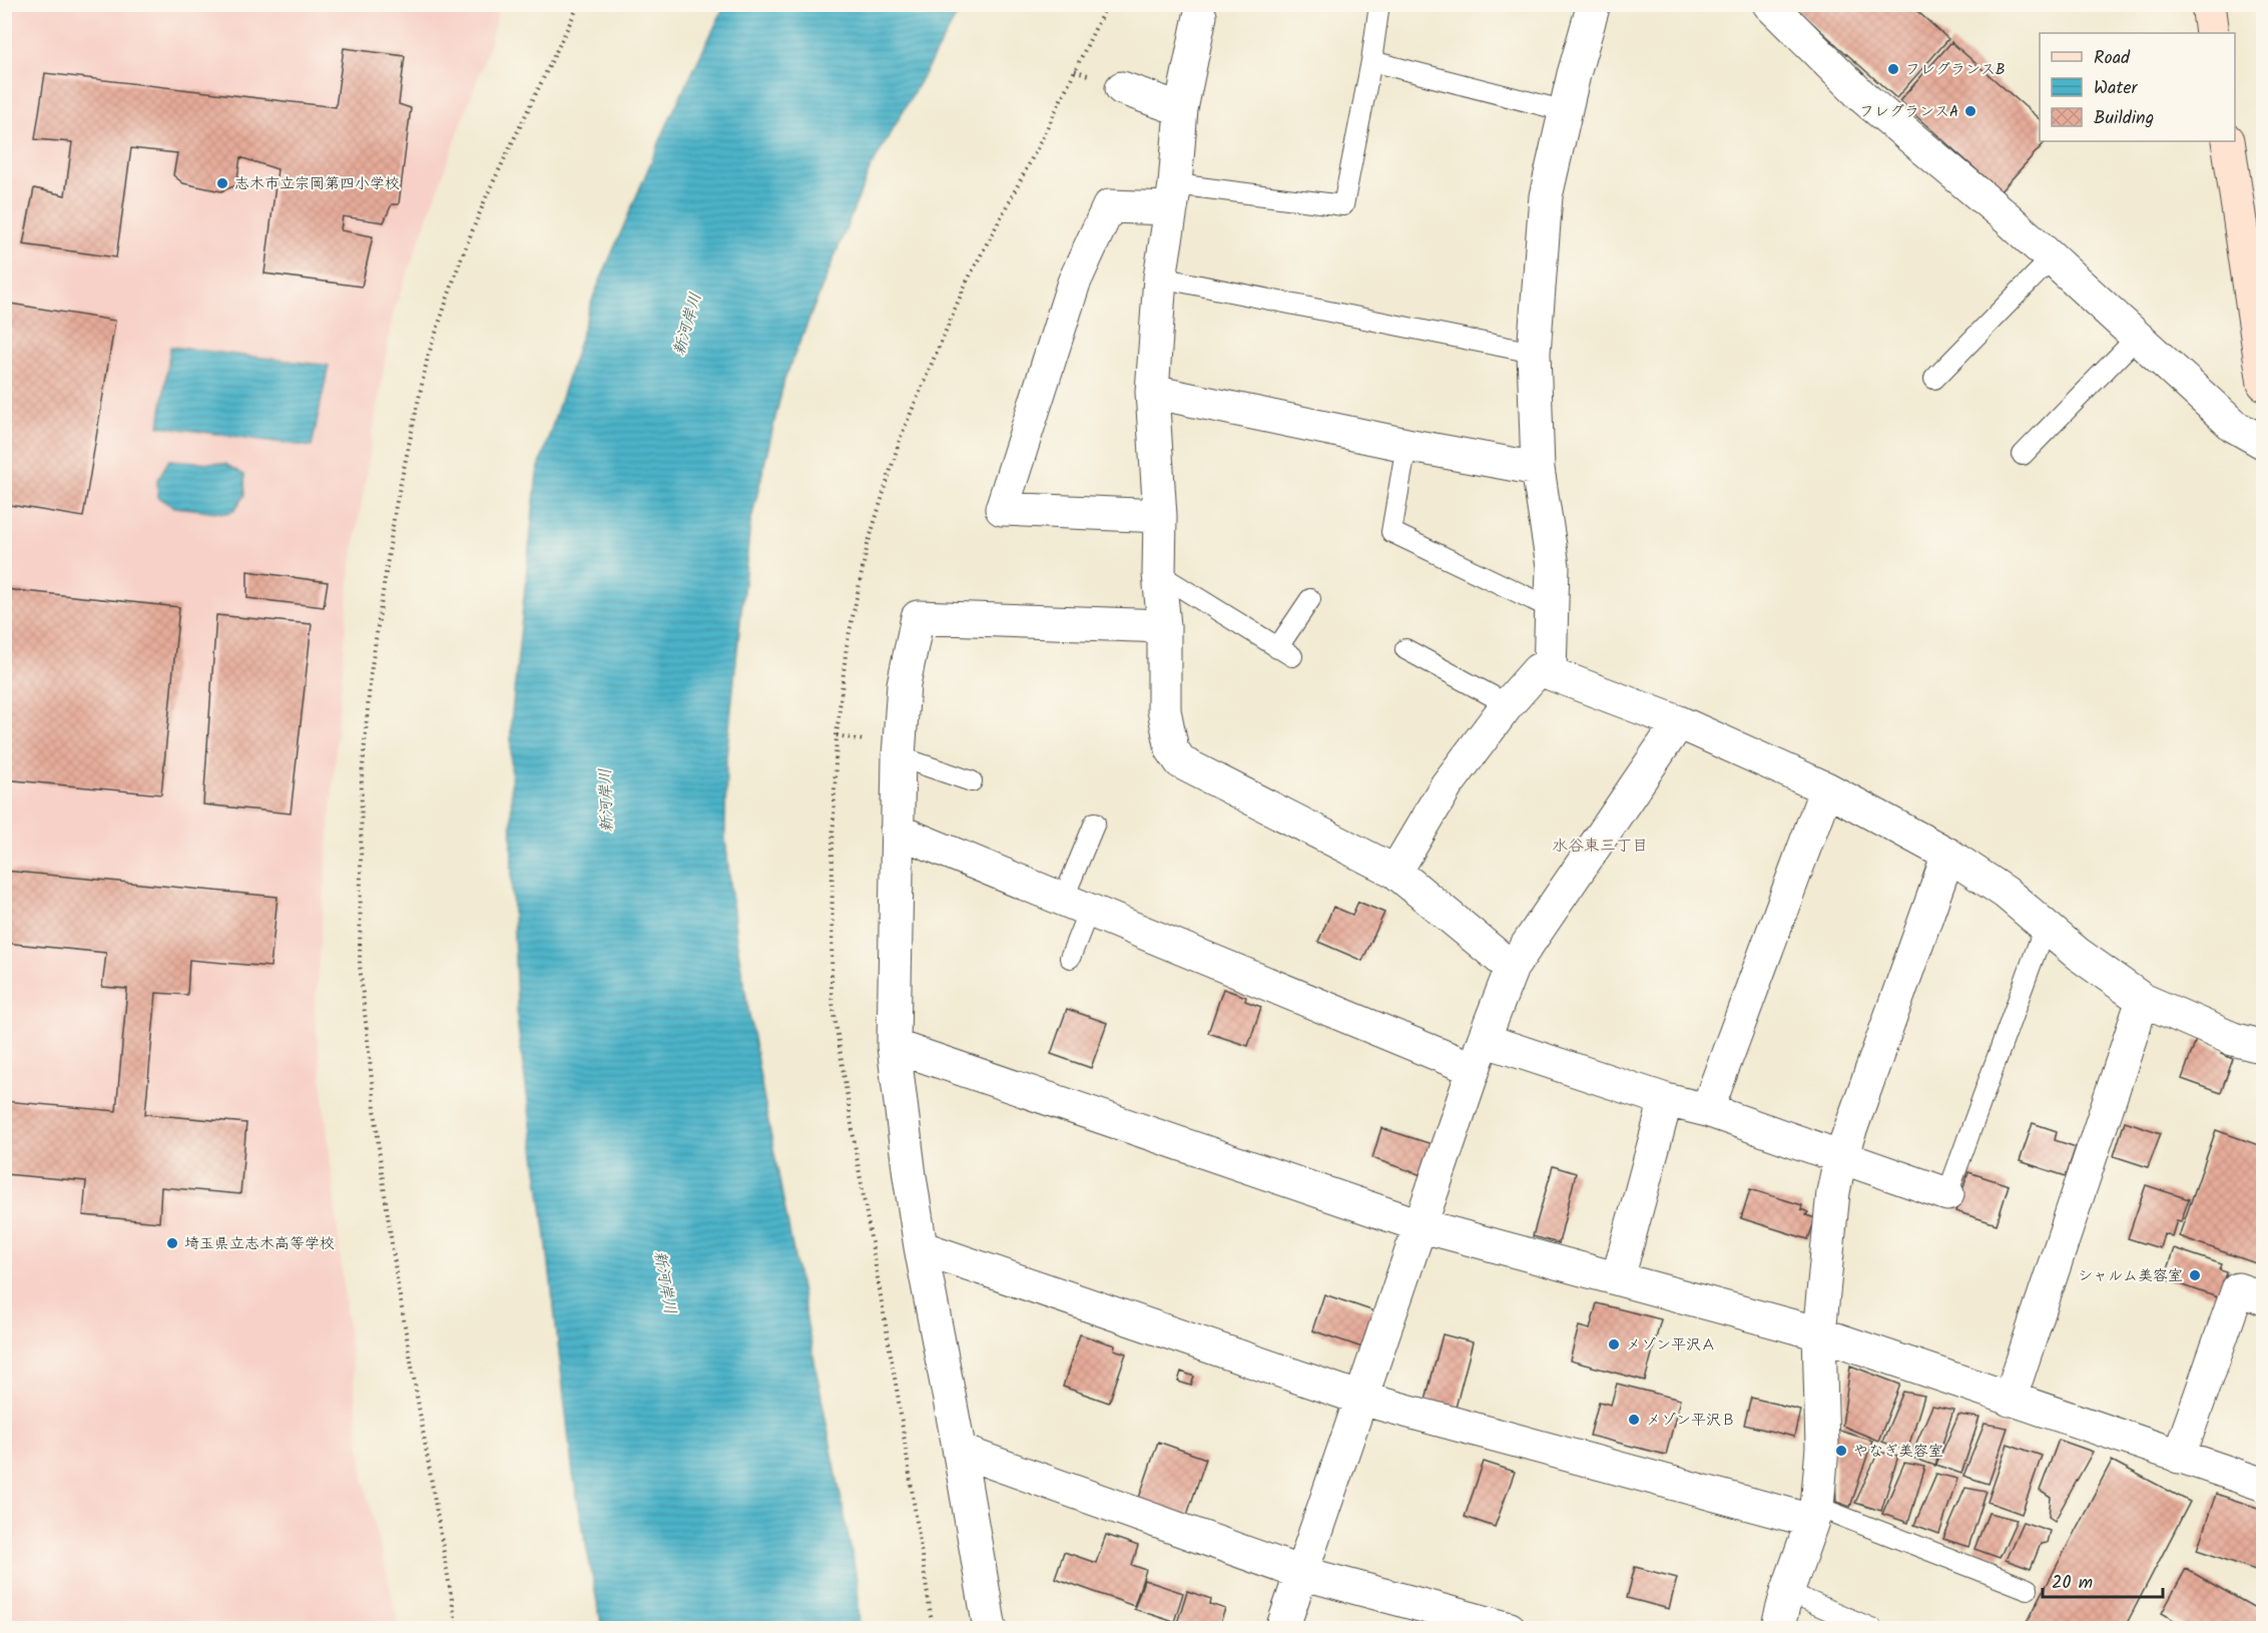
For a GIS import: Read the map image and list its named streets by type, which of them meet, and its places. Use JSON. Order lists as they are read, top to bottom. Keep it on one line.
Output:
{"districts":["水谷東三丁目"],"water":["新河岸川"],"places":["フレグランスB","フレグランスA","志木市立宗岡第四小学校","埼玉県立志木高等学校","シャルム美容室","メゾン平沢Ａ","メゾン平沢Ｂ","やなぎ美容室"],"legend":["Road","Water","Building"],"scale_bar":"20 m"}
